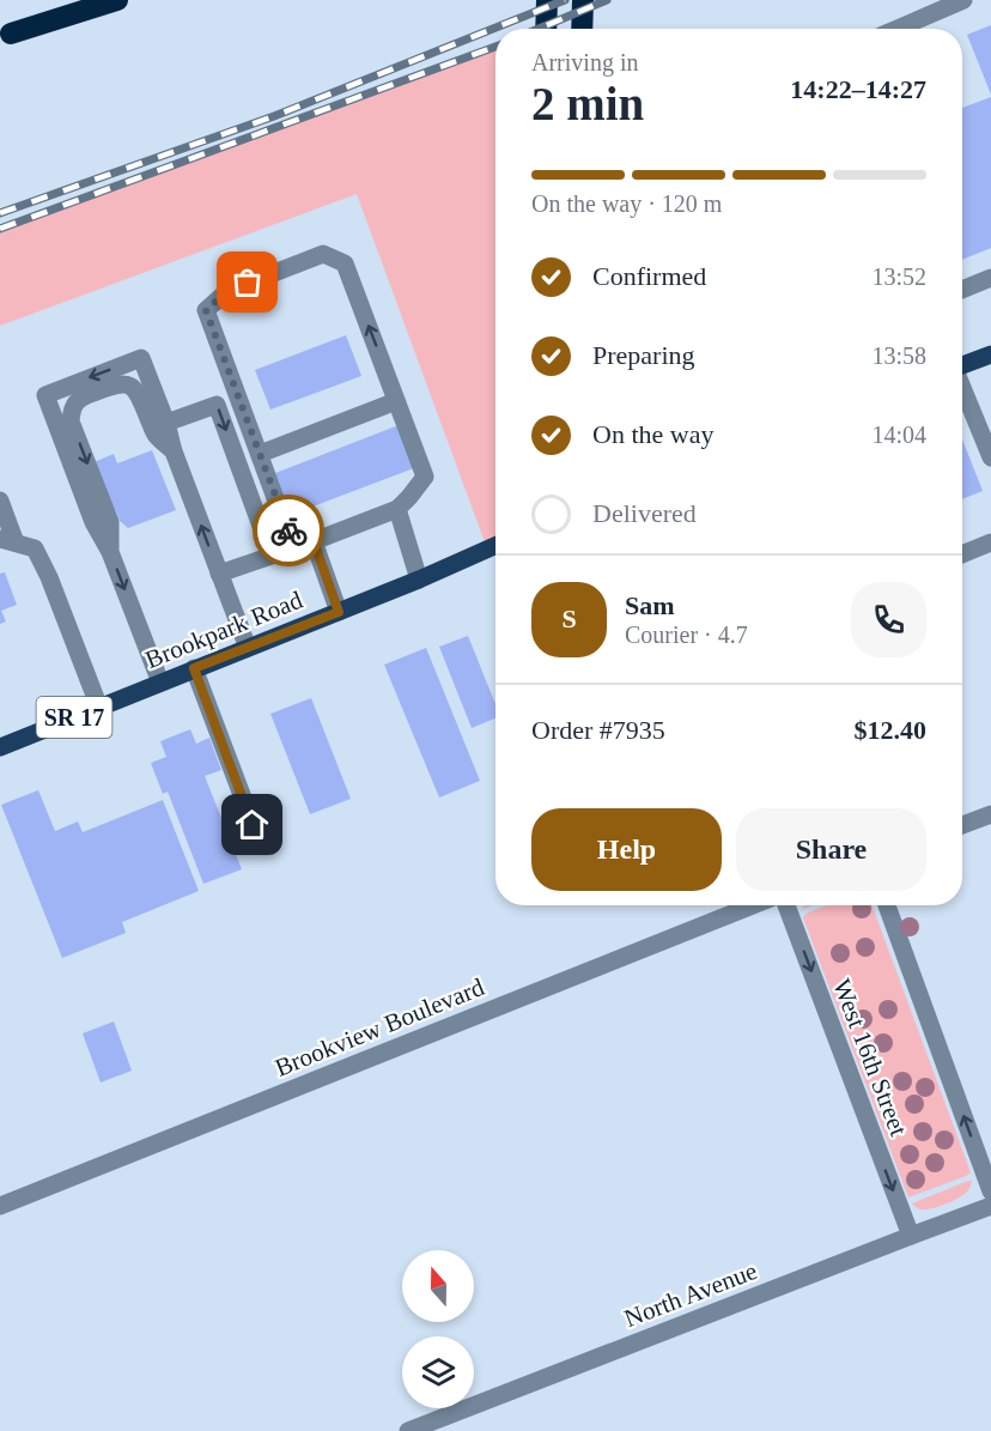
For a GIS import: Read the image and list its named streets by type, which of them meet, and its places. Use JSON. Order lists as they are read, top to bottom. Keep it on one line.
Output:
{"streets":{"main road":["Brookpark Road","SR 17"],"street":["Brookview Boulevard","West 16th Street","North Avenue"]},"crossings":[["West 16th Street","North Avenue"]],"north":"top","page":{"heading":["2 min","Arriving in","14:22–14:27"],"panel":["Sam","Courier · 4.7","Order #7935","$12.40"],"bar":"On the way · 120 m","list":[["Confirmed","13:52"],["Preparing","13:58"],["On the way","14:04"],"Delivered"],"round":"S","buttons":["Help","Share"]}}
